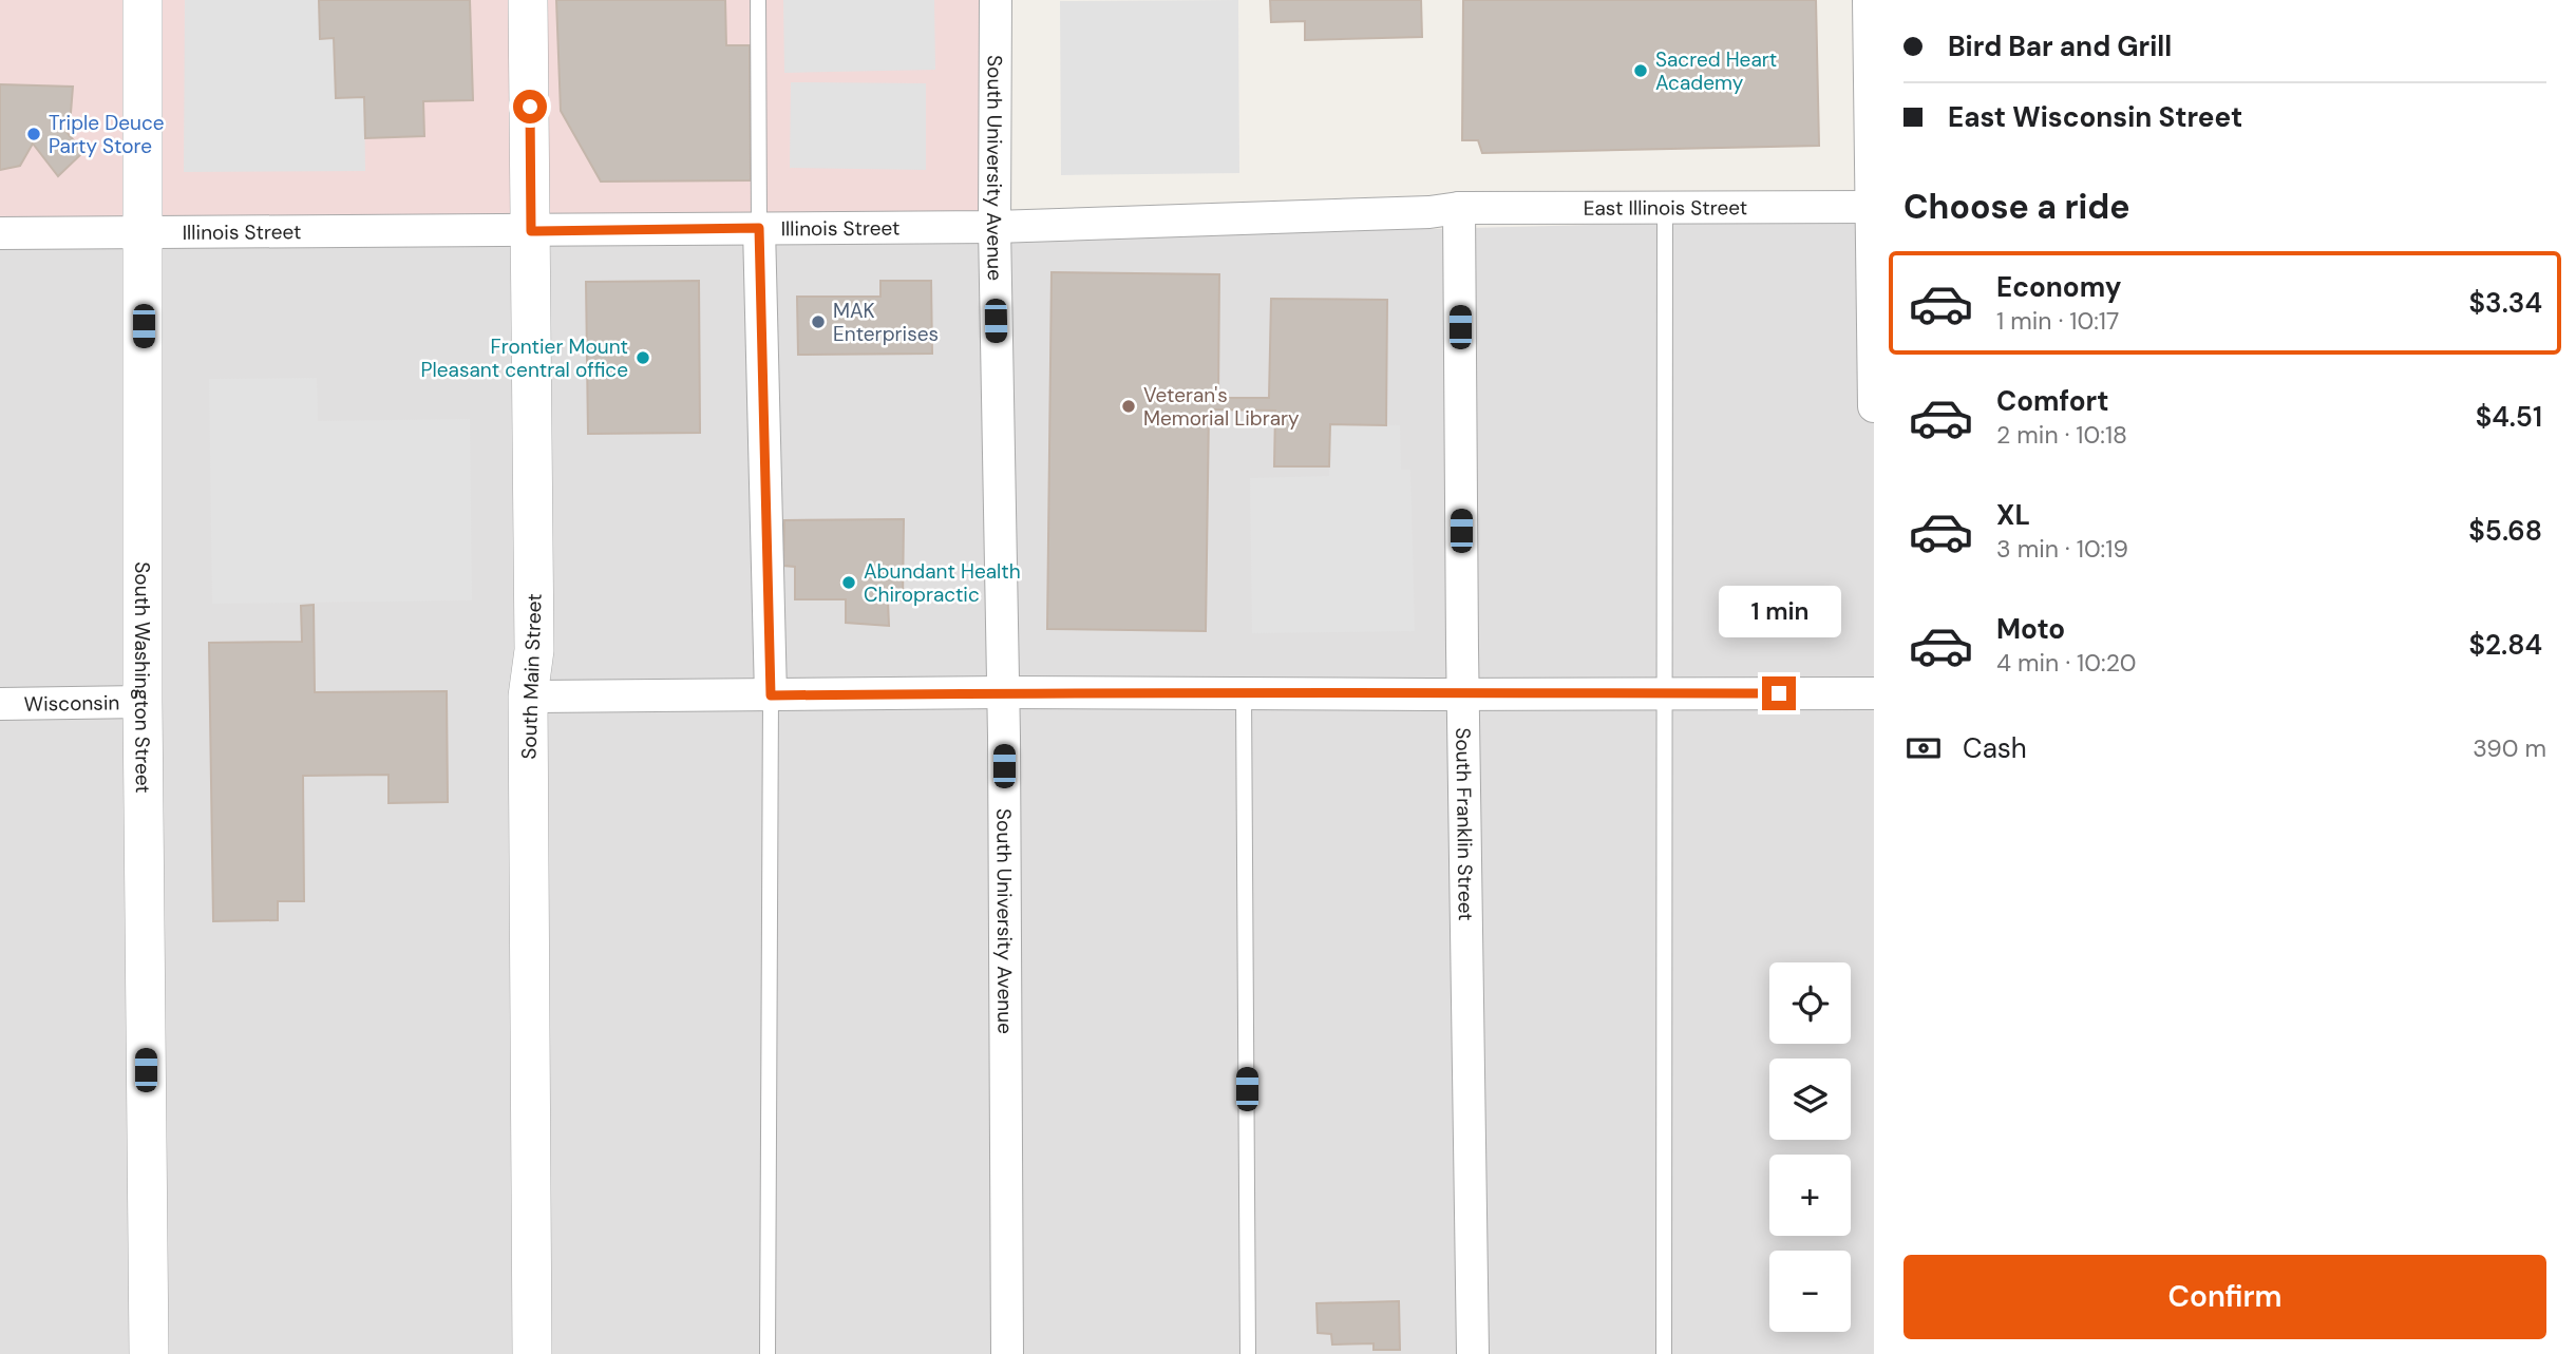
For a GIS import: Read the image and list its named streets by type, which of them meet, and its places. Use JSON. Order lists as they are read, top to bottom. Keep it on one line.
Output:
{"streets":{"street":["South University Avenue","East Illinois Street","Illinois Street","South Main Street","South Washington Street","Wisconsin","South Franklin Street"]},"crossings":[["South University Avenue","Illinois Street"],["East Illinois Street","Illinois Street"],["East Illinois Street","South Franklin Street"],["Illinois Street","South Main Street"],["Illinois Street","South Washington Street"],["Illinois Street","South Franklin Street"],["South Washington Street","Wisconsin"]],"places":["Sacred Heart Academy","Triple Deuce Party Store","MAK Enterprises","Frontier Mount Pleasant central office","Veteran's Memorial Library","Abundant Health Chiropractic"],"page":{"banner":["Bird Bar and Grill","East Wisconsin Street"],"heading":"Choose a ride","list":[{"name":"Economy","note":"1 min · 10:17","value":"$3.34"},{"name":"Comfort","note":"2 min · 10:18","value":"$4.51"},{"name":"XL","note":"3 min · 10:19","value":"$5.68"},{"name":"Moto","note":"4 min · 10:20","value":"$2.84"}],"bubble":"1 min","pay":["Cash","390 m"],"map_buttons":["+","−"],"buttons":"Confirm"}}
